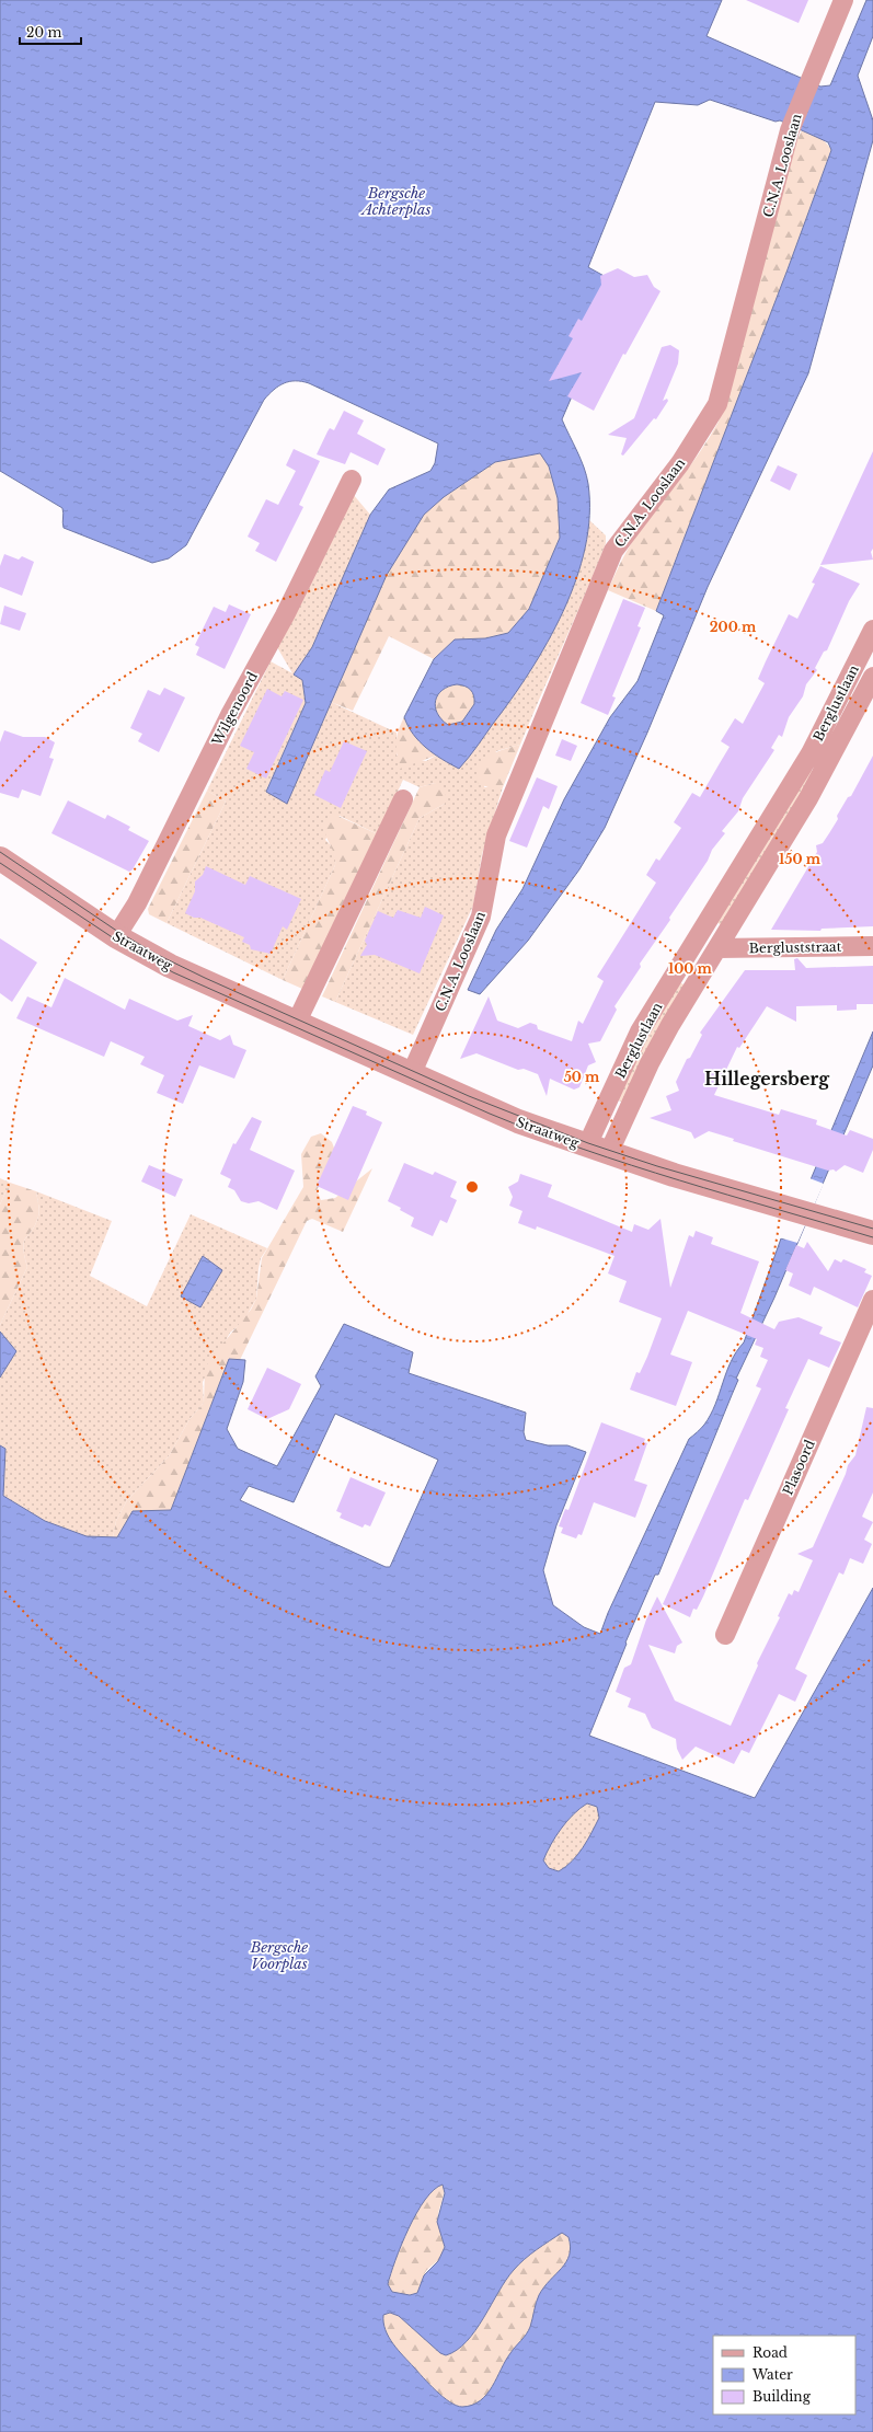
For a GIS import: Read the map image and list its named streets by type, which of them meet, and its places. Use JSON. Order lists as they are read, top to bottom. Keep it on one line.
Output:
{"streets":{"street":["C.N.A. Looslaan","Berglustlaan","Wilgenoord","Bergluststraat","Straatweg","Plasoord"]},"crossings":[["C.N.A. Looslaan","Straatweg"],["Berglustlaan","Bergluststraat"],["Berglustlaan","Straatweg"],["Wilgenoord","Straatweg"]],"districts":["Hillegersberg"],"water":["Bergsche Achterplas","Bergsche Voorplas"],"legend":["Road","Water","Building"],"scale_bar":"20 m","rings":["200 m","150 m","100 m","50 m"]}
